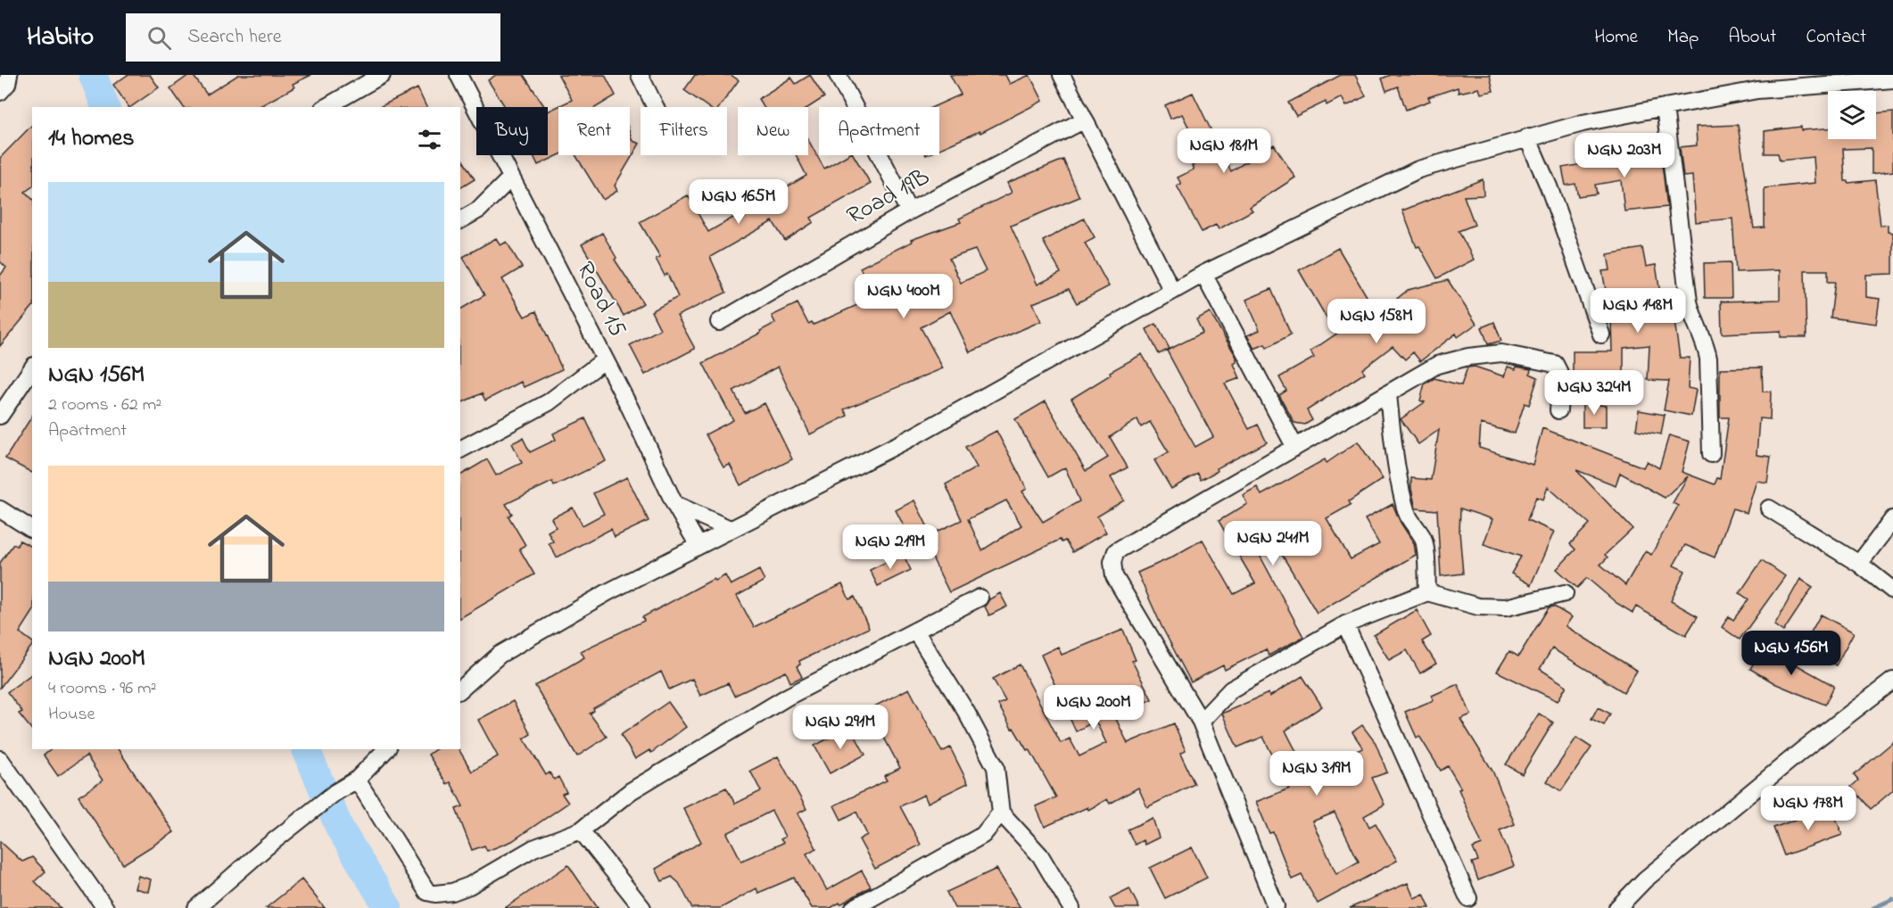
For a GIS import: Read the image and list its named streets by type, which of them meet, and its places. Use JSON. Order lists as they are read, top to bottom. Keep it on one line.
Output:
{"streets":{"street":["Road 19B","Road 15"]},"page":{"header":"Habito","search":"Search here","nav":["Home","Map","About","Contact"],"chip":["Buy","Rent","Filters","New","Apartment"],"heading":"14 homes","price":["NGN 181M","NGN 203M","NGN 165M","NGN 400M","NGN 148M","NGN 158M","NGN 324M","NGN 241M","NGN 219M","NGN 156M","NGN 200M","NGN 291M","NGN 319M","NGN 178M"],"list":[{"name":"NGN 156M","note":"2 rooms · 62 m² · Apartment"},{"name":"NGN 200M","note":"4 rooms · 96 m² · House"}]}}
